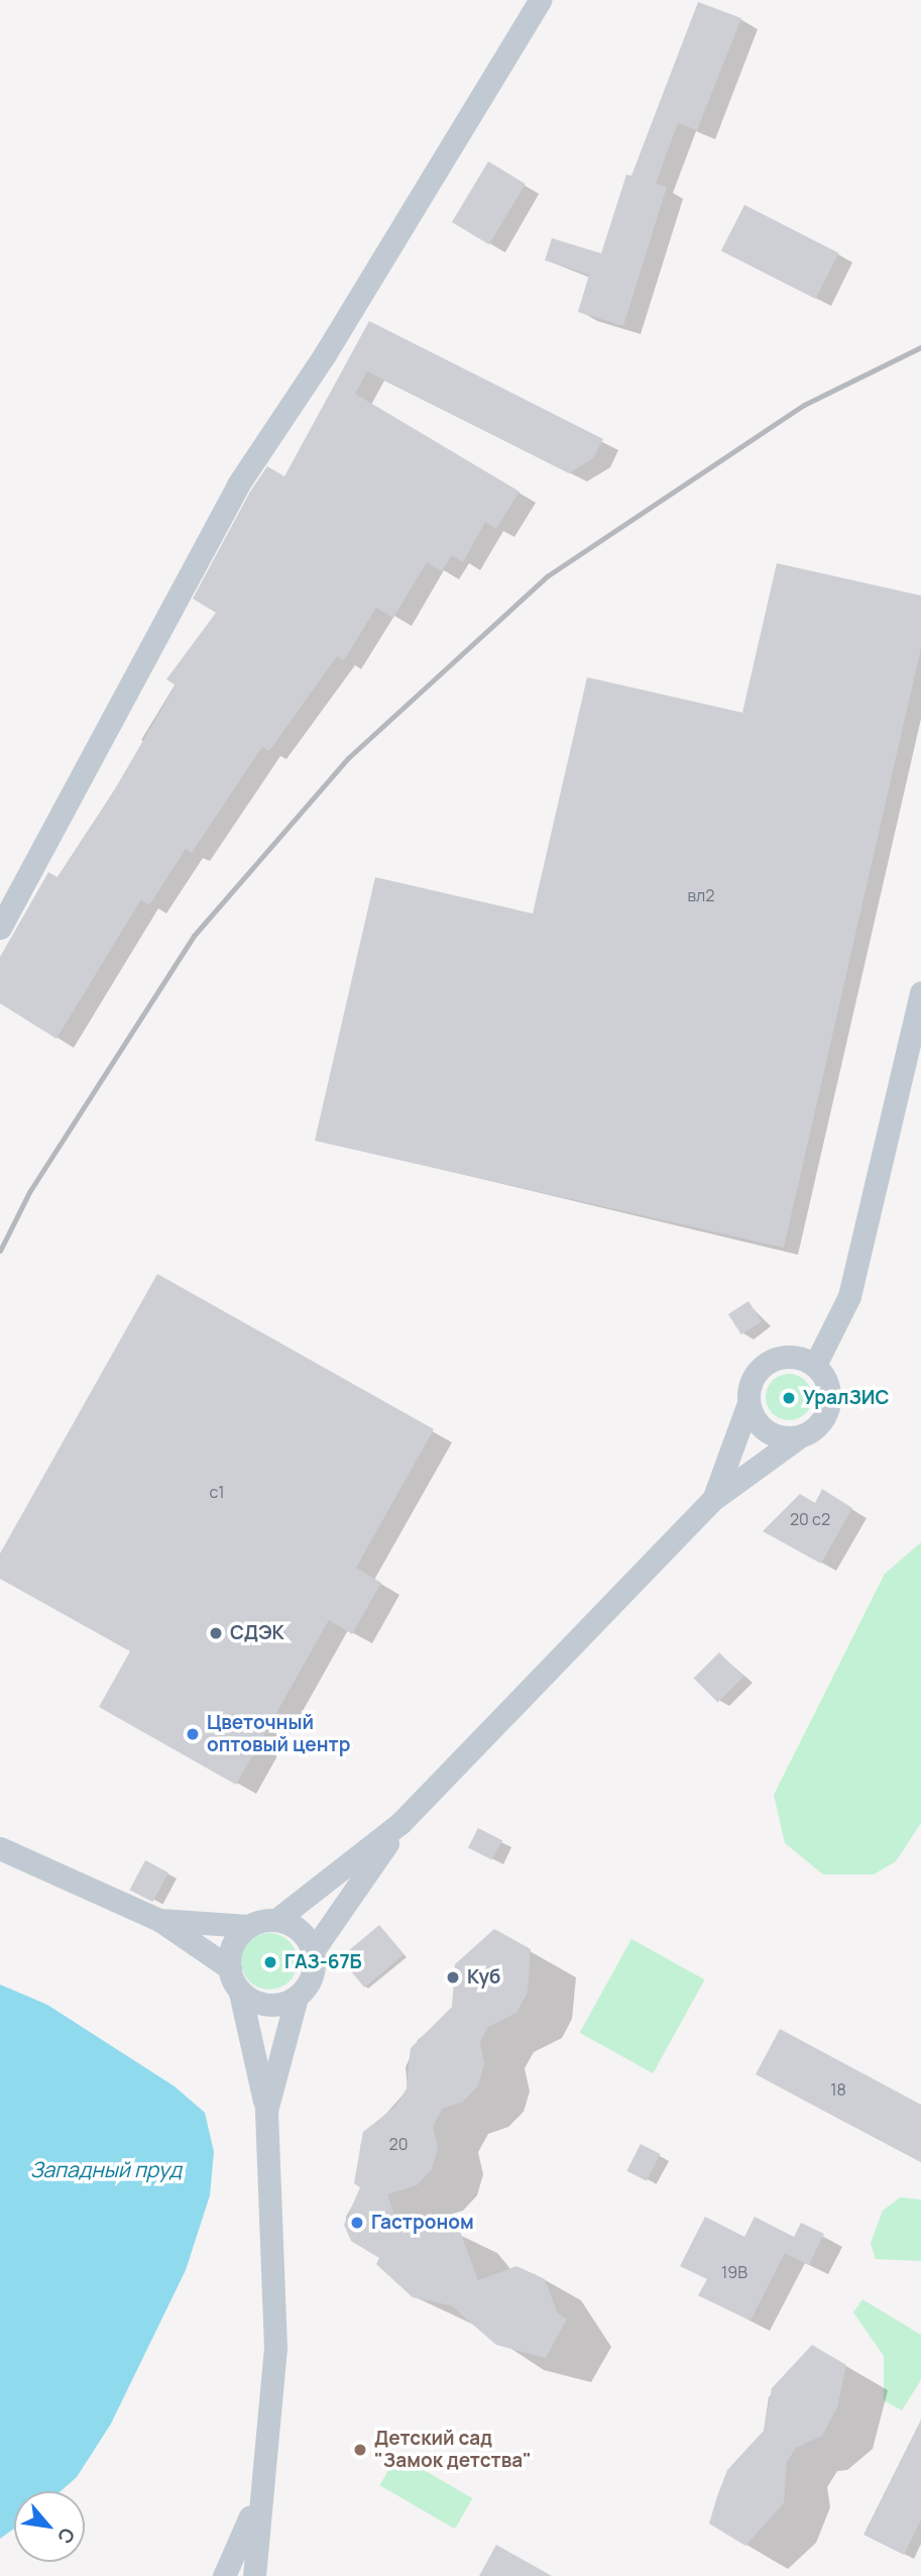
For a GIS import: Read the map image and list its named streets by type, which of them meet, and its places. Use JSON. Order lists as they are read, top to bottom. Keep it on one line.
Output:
{"water":["Западный пруд"],"places":["УралЗИС","СДЭК","Цветочный оптовый центр","ГАЗ-67Б","Куб","Гастроном","Детский сад \"Замок детства\""],"house_numbers":["вл2","с1","20 с2","18","20","19В"],"north":"bottom right"}
